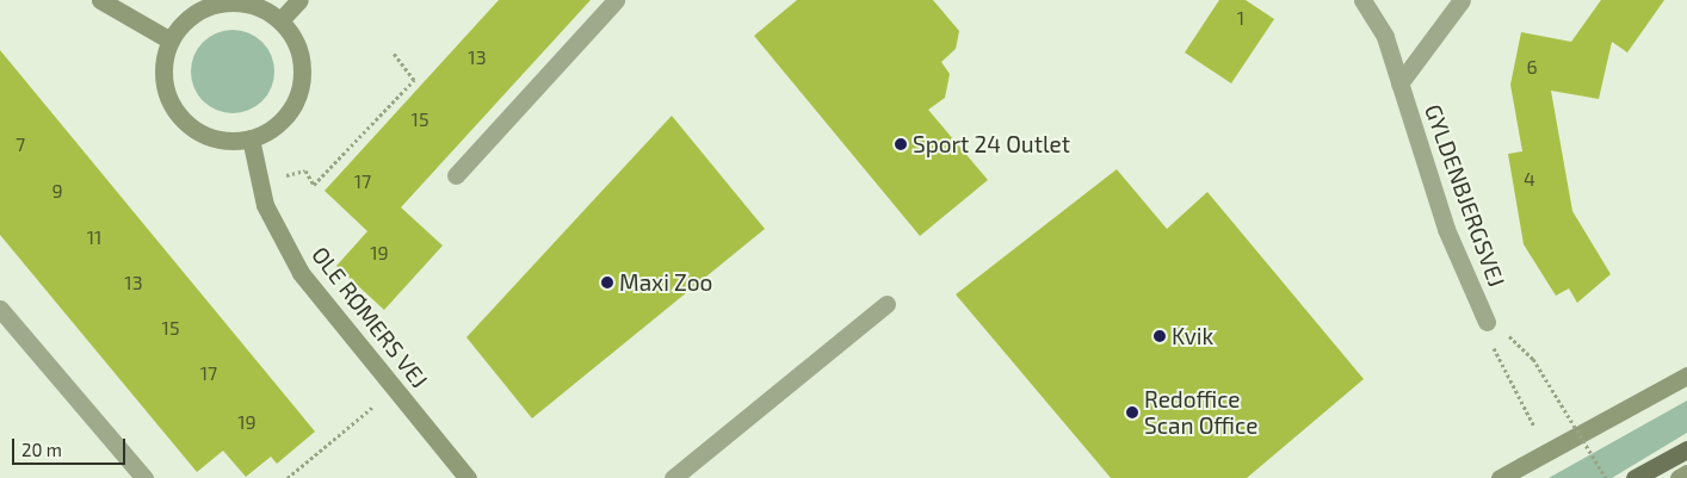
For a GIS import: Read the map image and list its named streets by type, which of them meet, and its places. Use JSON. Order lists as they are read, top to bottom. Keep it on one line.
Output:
{"streets":{"street":["GYLDENBJERGSVEJ","OLE RØMERS VEJ"]},"places":["Sport 24 Outlet","Maxi Zoo","Kvik","Redoffice Scan Office"],"house_numbers":["1","13","6","15","7","4","17","9","11","19","13","15","17","19"],"scale_bar":"20 m"}
